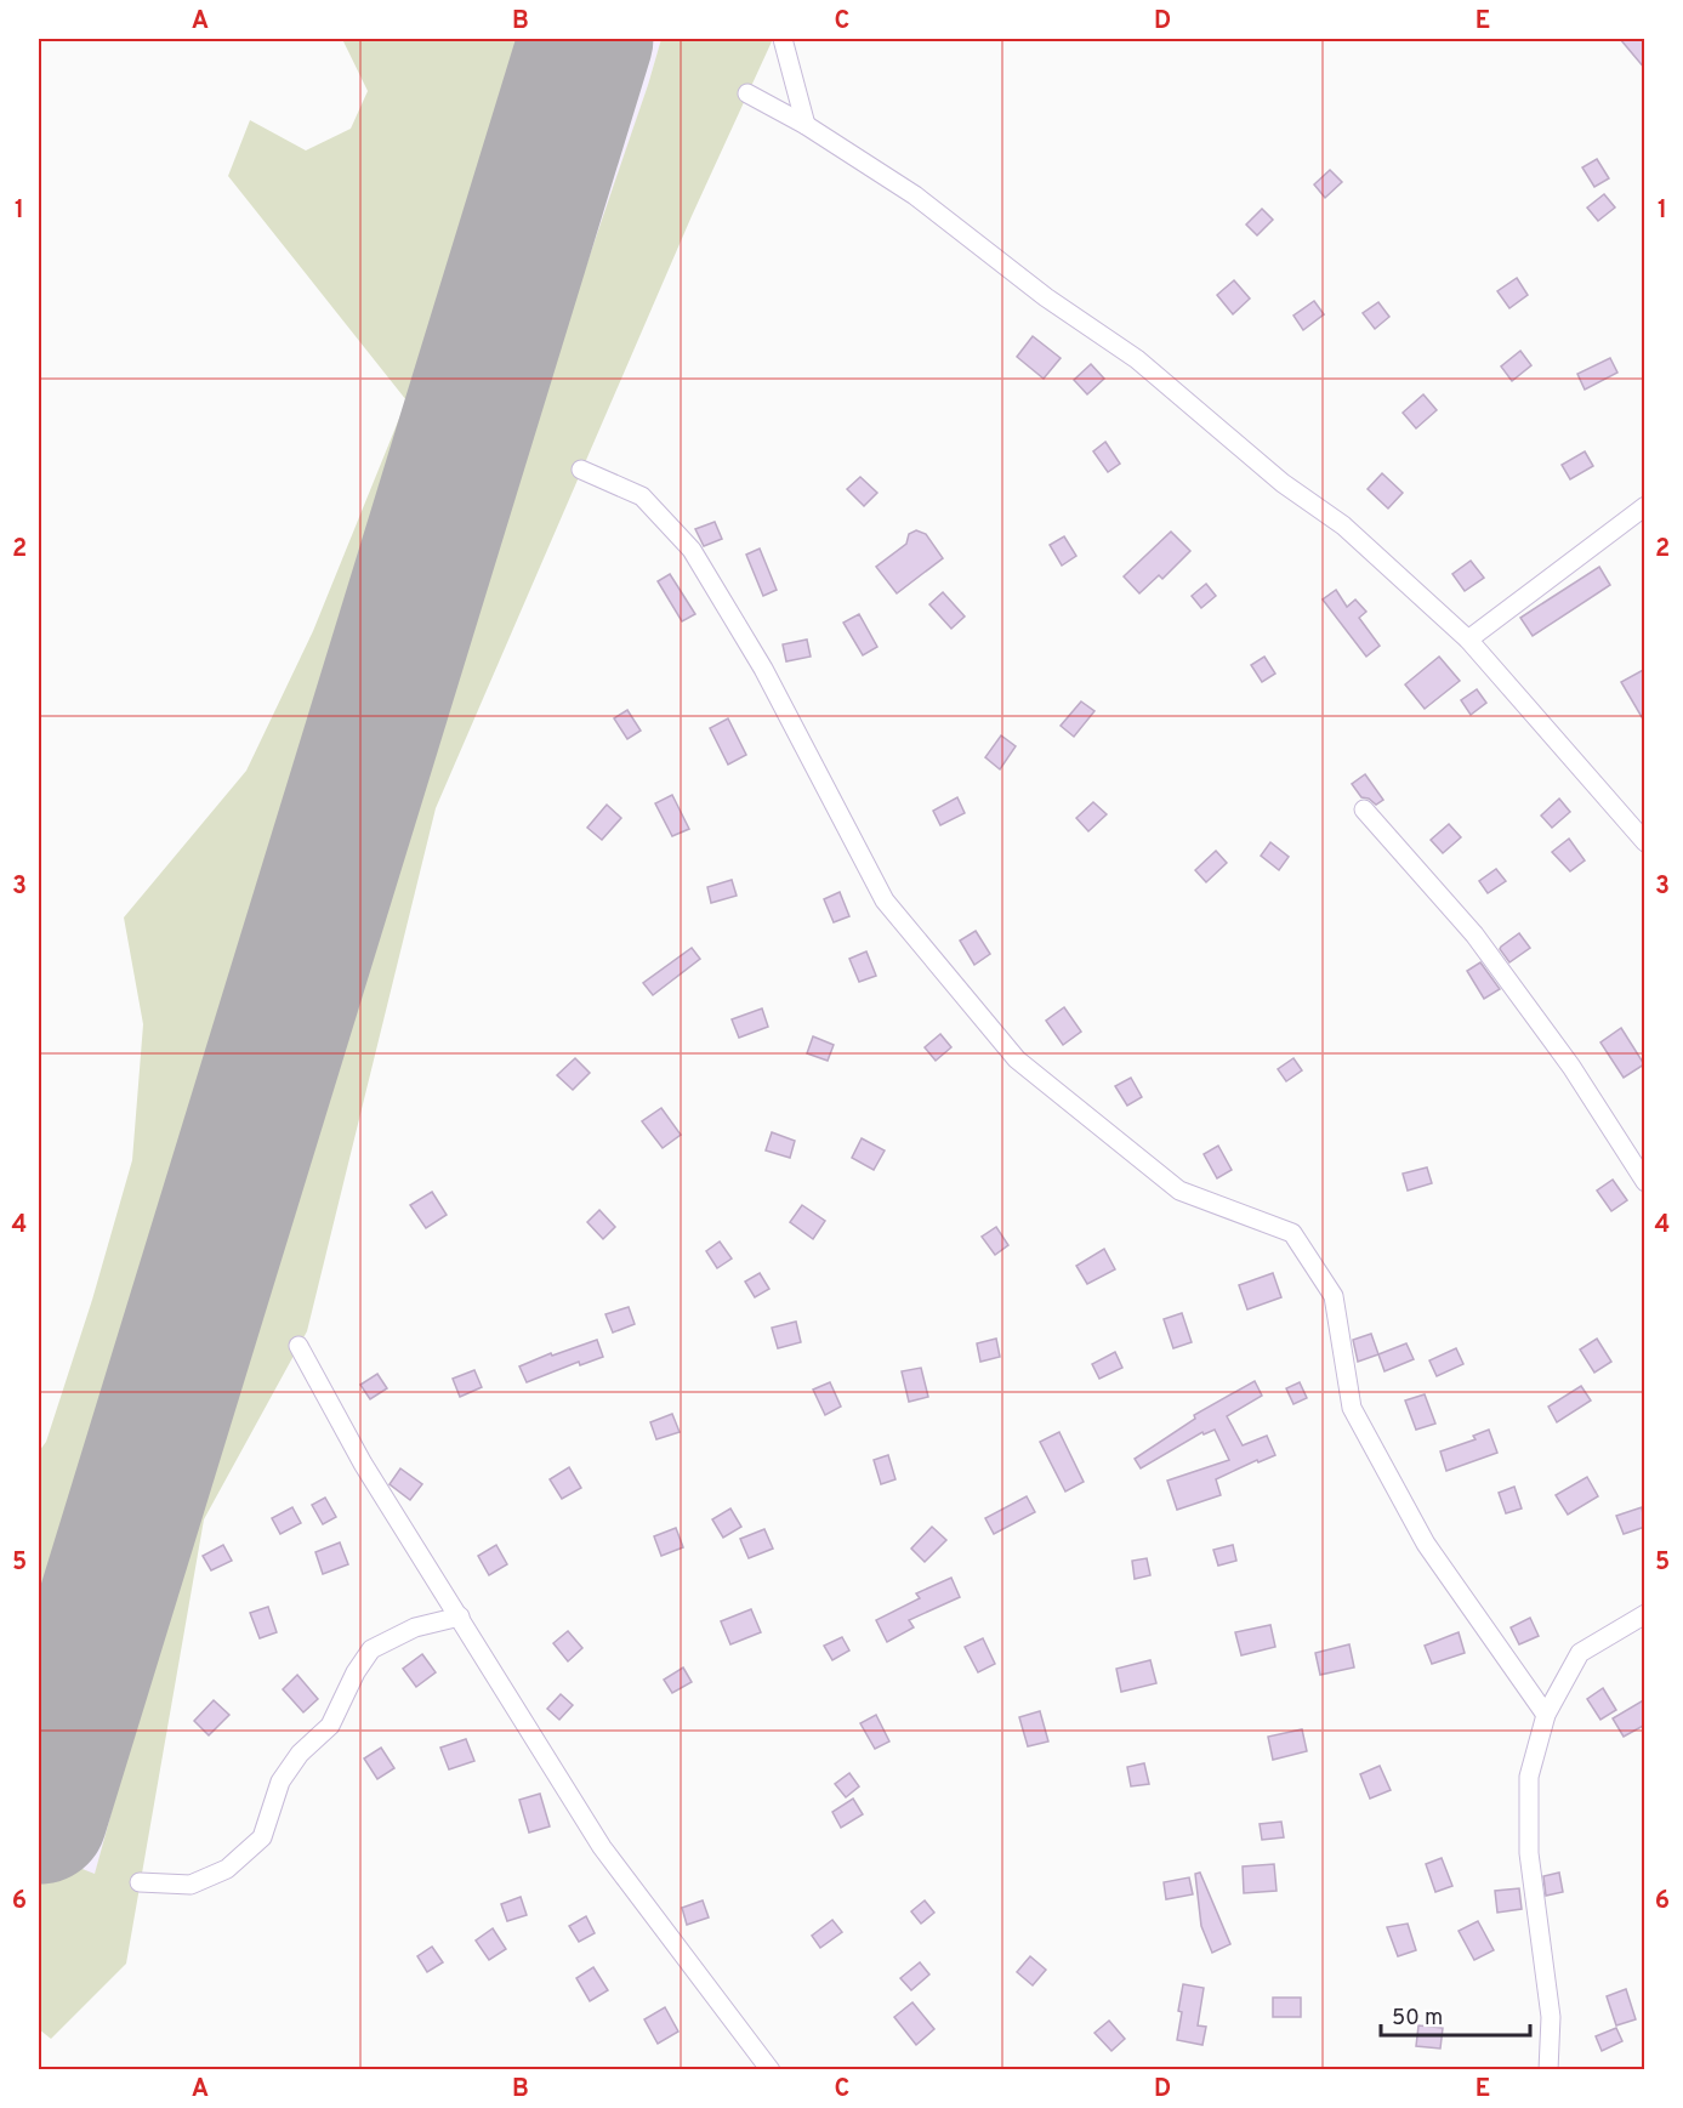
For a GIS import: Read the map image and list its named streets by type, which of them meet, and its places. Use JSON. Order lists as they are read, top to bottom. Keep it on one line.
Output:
{"scale_bar":"50 m","grid":{"columns":["A","B","C","D","E"],"rows":["1","2","3","4","5","6"]}}
